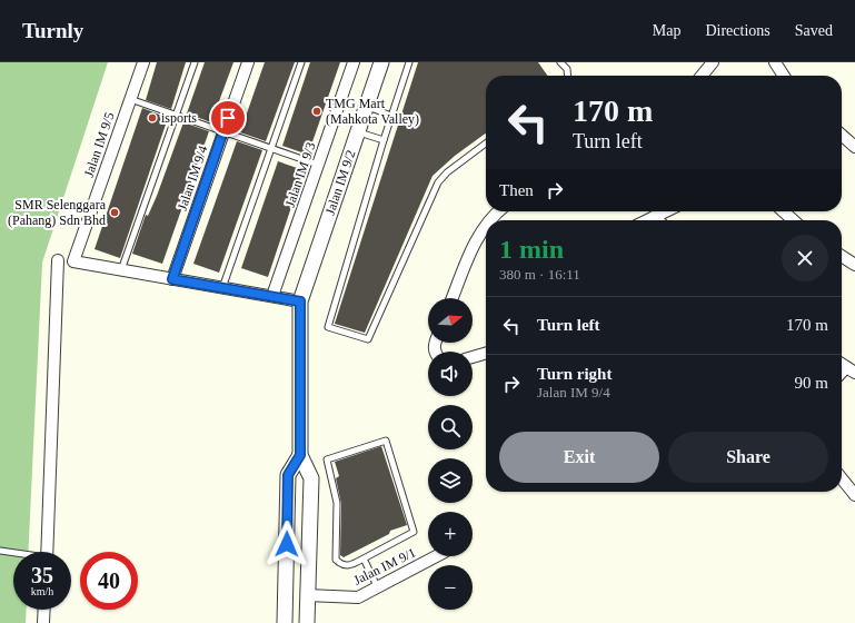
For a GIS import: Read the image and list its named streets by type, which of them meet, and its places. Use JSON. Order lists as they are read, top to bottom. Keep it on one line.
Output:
{"streets":{"street":["Jalan IM 9/5","Jalan IM 9/3","Jalan IM 9/4","Jalan IM 9/2","Jalan IM 9/1"]},"places":["TMG Mart (Mahkota Valley)","isports","SMR Selenggara (Pahang) Sdn Bhd"],"north":"right","page":{"header":"Turnly","nav":["Map","Directions","Saved"],"turn":["170 m","Turn left"],"then":"Then","heading":["1 min","380 m · 16:11"],"list":[{"name":"Turn left","value":"170 m"},{"name":"Turn right","note":"Jalan IM 9/4","value":"90 m"}],"map_buttons":["+","−"],"buttons":["Exit","Share"],"speed":"35 km/h","limit":"40"}}
